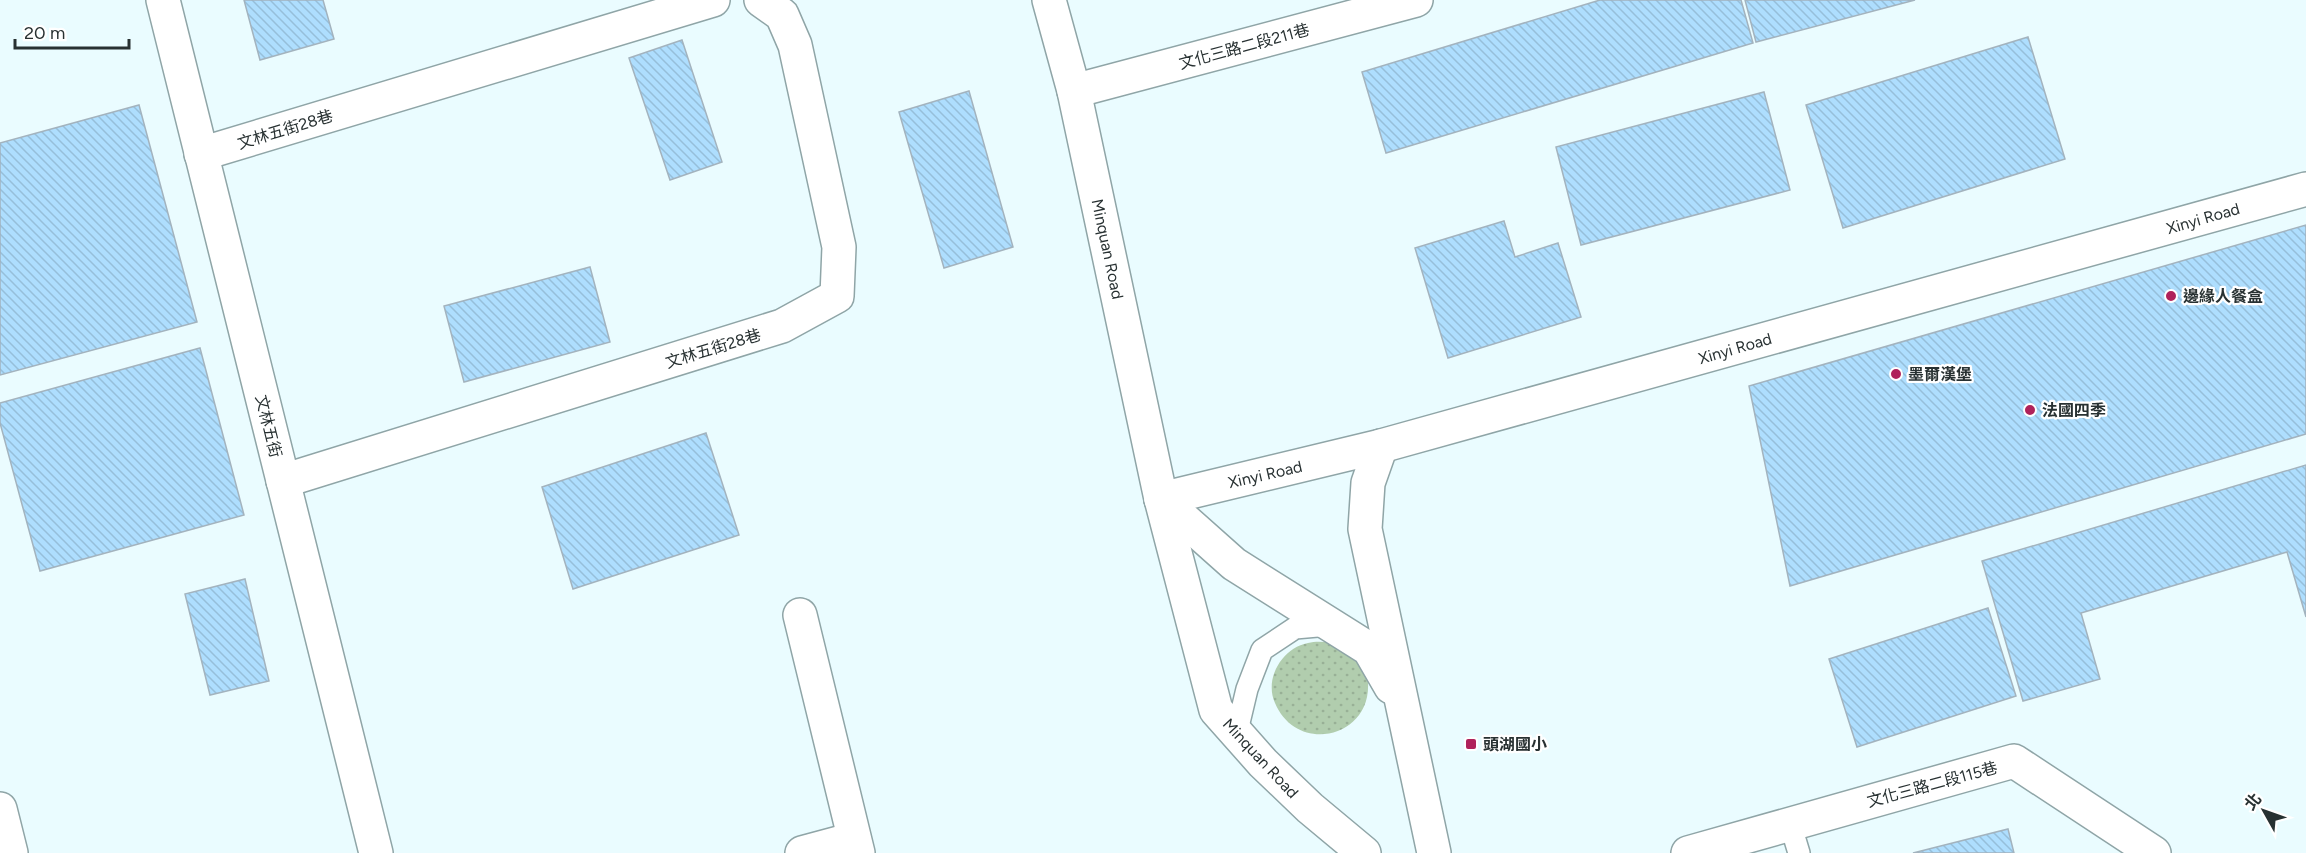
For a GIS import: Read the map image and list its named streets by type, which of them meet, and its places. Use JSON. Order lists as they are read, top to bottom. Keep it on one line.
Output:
{"streets":{"street":["文化三路二段211巷","文林五街28巷","Xinyi Road","Minquan Road","文林五街","文化三路二段115巷"]},"crossings":[["文化三路二段211巷","Minquan Road"],["文林五街28巷","文林五街"],["Xinyi Road","Minquan Road"]],"places":{"other":["邊緣人餐盒","墨爾漢堡","法國四季"],"transit":["頭湖國小"]},"scale_bar":"20 m","north":"top left"}
